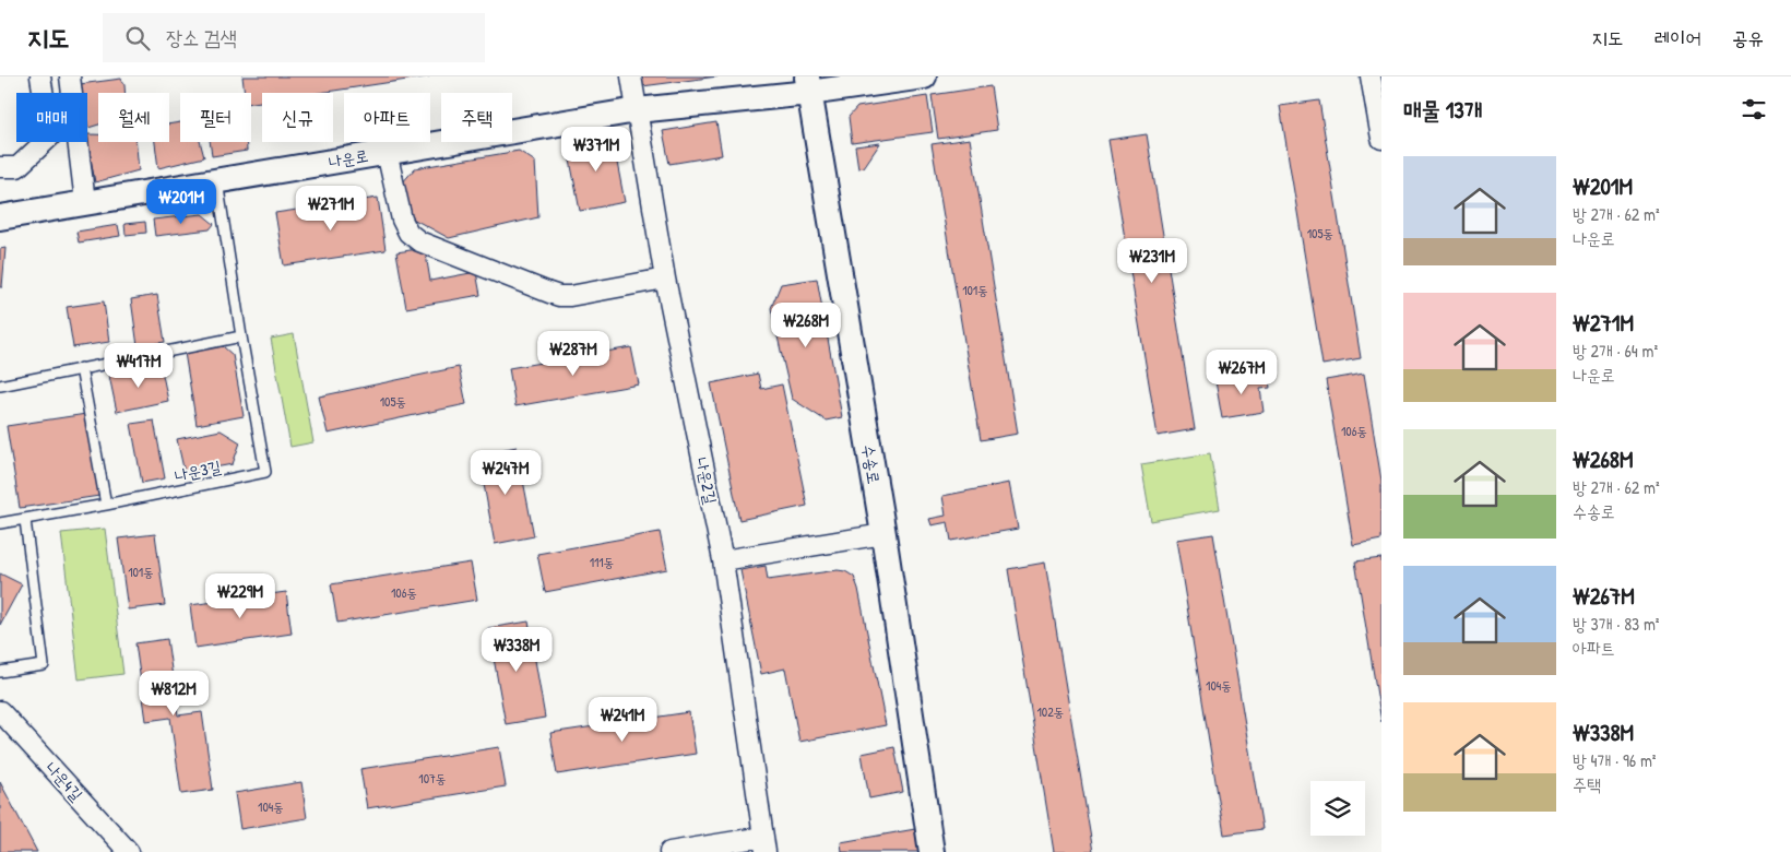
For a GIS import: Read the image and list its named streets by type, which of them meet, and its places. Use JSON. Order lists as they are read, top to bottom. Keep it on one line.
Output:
{"streets":{"street":["나운로","수송로","나운2길","나운4길"],"lane":["나운3길"]},"crossings":[["나운로","수송로"],["나운로","나운3길"],["나운로","나운2길"]],"house_numbers":["105동","101동","105동","106동","111동","101동","106동","104동","102동","107동","104동"],"page":{"header":"지도","search":"장소 검색","nav":["지도","레이어","공유"],"heading":"매물 13개","chip":["매매","월세","필터","신규","아파트","주택"],"price":["₩371M","₩201M","₩271M","₩231M","₩268M","₩287M","₩417M","₩267M","₩247M","₩229M","₩338M","₩812M","₩241M"],"list":[{"name":"₩201M","note":"방 2개 · 62 m² · 나운로"},{"name":"₩271M","note":"방 2개 · 64 m² · 나운로"},{"name":"₩268M","note":"방 2개 · 62 m² · 수송로"},{"name":"₩267M","note":"방 3개 · 83 m² · 아파트"},{"name":"₩338M","note":"방 4개 · 96 m² · 주택"}]}}
